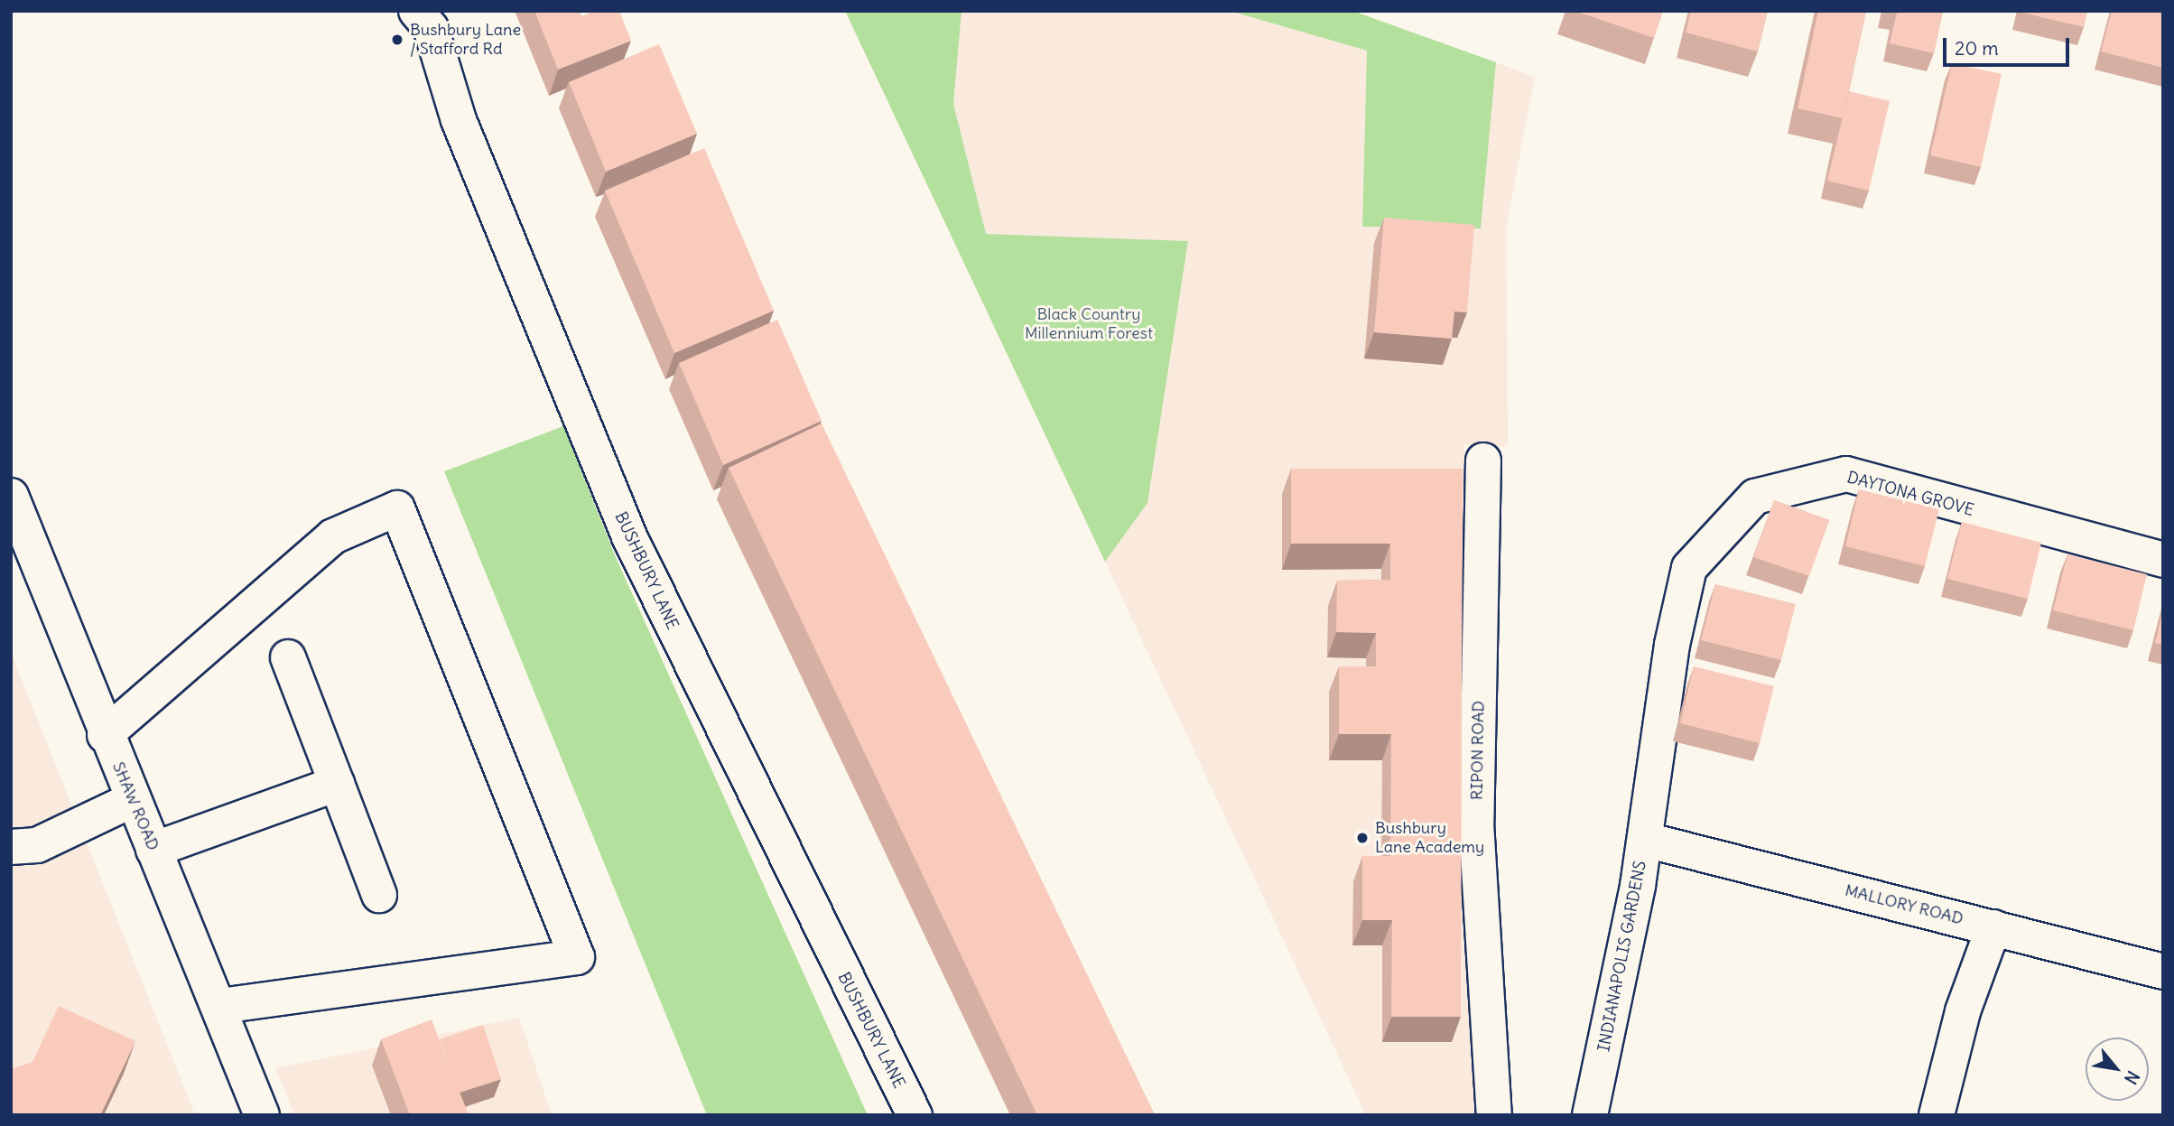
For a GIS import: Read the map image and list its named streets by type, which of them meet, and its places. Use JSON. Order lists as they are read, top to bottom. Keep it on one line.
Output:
{"streets":{"street":["DAYTONA GROVE","BUSHBURY LANE","RIPON ROAD","SHAW ROAD","MALLORY ROAD","INDIANAPOLIS GARDENS"]},"crossings":[["DAYTONA GROVE","INDIANAPOLIS GARDENS"],["MALLORY ROAD","INDIANAPOLIS GARDENS"]],"parks":["Black Country Millennium Forest"],"places":["Bushbury Lane / Stafford Rd","Bushbury Lane Academy"],"scale_bar":"20 m","north":"bottom right"}
